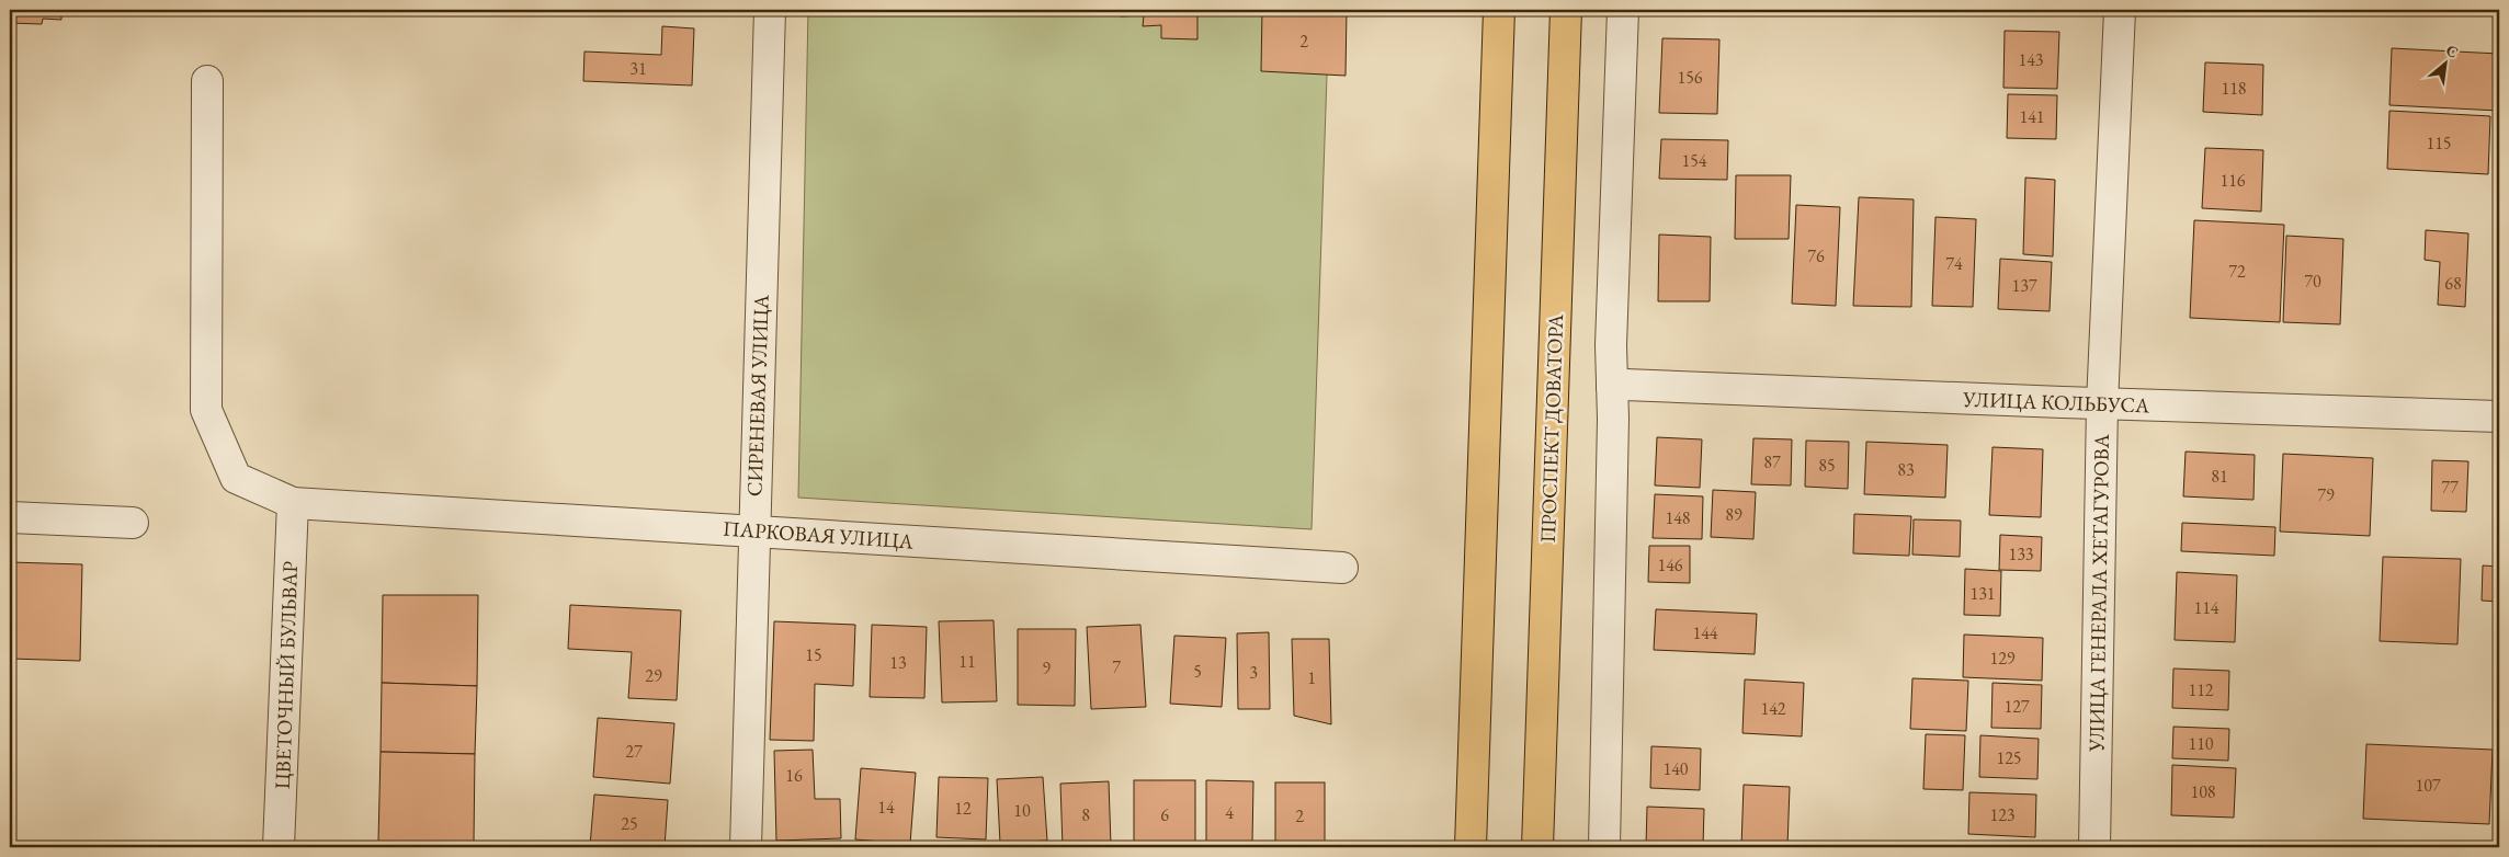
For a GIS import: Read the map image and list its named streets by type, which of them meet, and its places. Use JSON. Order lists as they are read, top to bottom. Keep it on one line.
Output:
{"streets":{"main road":["ПРОСПЕКТ ДОВАТОРА"],"street":["СИРЕНЕВАЯ УЛИЦА","УЛИЦА КОЛЬБУСА","ПАРКОВАЯ УЛИЦА","УЛИЦА ГЕНЕРАЛА ХЕТАГУРОВА","ЦВЕТОЧНЫЙ БУЛЬВАР"]},"crossings":[["СИРЕНЕВАЯ УЛИЦА","ПАРКОВАЯ УЛИЦА"],["УЛИЦА КОЛЬБУСА","УЛИЦА ГЕНЕРАЛА ХЕТАГУРОВА"],["ПАРКОВАЯ УЛИЦА","ЦВЕТОЧНЫЙ БУЛЬВАР"]],"house_numbers":["2","143","31","156","118","141","115","154","116","76","74","72","70","68","137","87","85","83","81","77","79","89","148","133","146","131","114","144","15","129","11","13","7","9","5","3","29","1","112","127","142","110","27","125","140","16","107","108","14","12","10","4","8","6","123","2","25"],"north":"top right"}
